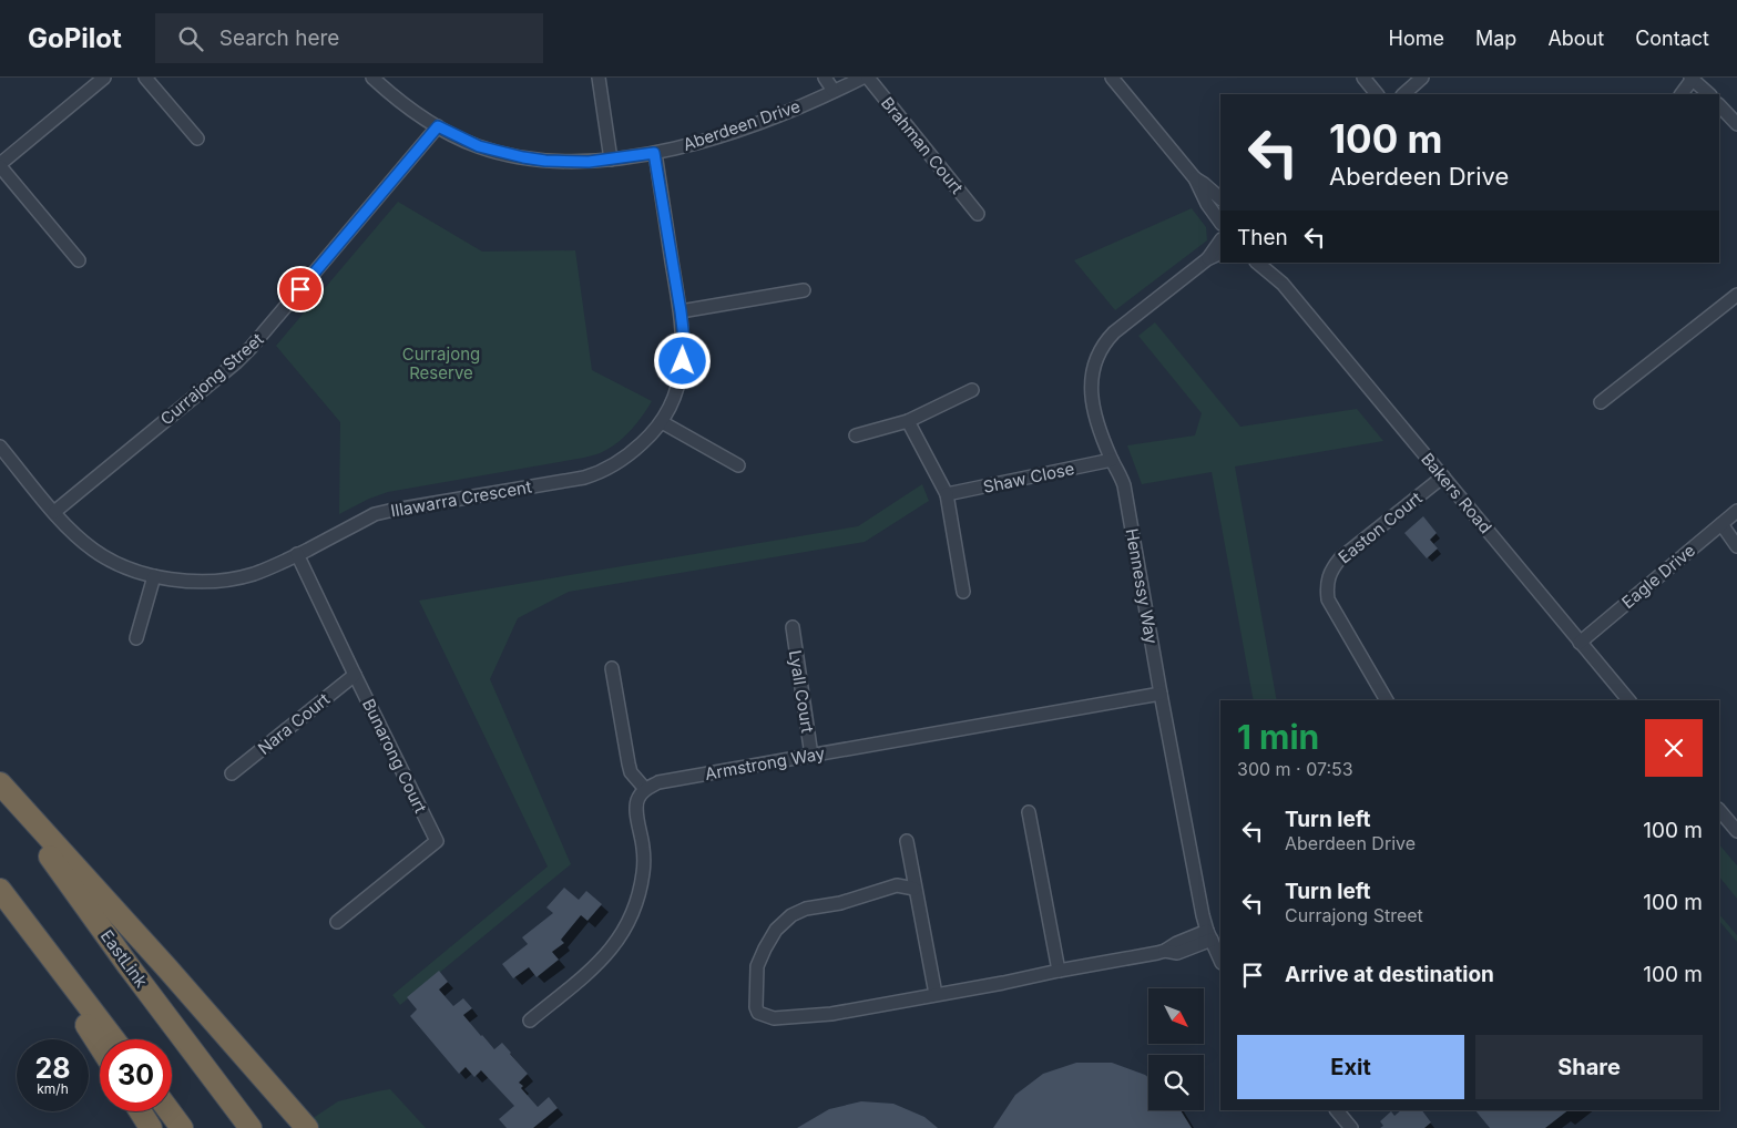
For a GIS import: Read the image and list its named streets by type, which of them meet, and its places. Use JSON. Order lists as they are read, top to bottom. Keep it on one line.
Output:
{"streets":{"highway":["EastLink"],"street":["Aberdeen Drive","Brahman Court","Currajong Street","Shaw Close","Bakers Road","Illawarra Crescent","Easton Court","Eagle Drive","Hennessy Way","Lyall Court","Nara Court","Bunarong Court","Armstrong Way"]},"crossings":[["Aberdeen Drive","Currajong Street"],["Aberdeen Drive","Illawarra Crescent"],["Currajong Street","Illawarra Crescent"],["Shaw Close","Hennessy Way"],["Bakers Road","Easton Court"],["Bakers Road","Eagle Drive"],["Illawarra Crescent","Bunarong Court"],["Hennessy Way","Armstrong Way"],["Lyall Court","Armstrong Way"],["Nara Court","Bunarong Court"]],"parks":["Currajong Reserve"],"north":"bottom right","page":{"header":"GoPilot","search":"Search here","nav":["Home","Map","About","Contact"],"turn":["100 m","Aberdeen Drive"],"then":"Then","heading":["1 min","300 m · 07:53"],"list":[{"name":"Turn left","note":"Aberdeen Drive","value":"100 m"},{"name":"Turn left","note":"Currajong Street","value":"100 m"},{"name":"Arrive at destination","value":"100 m"}],"buttons":["Exit","Share"],"speed":"28 km/h","limit":"30"}}
